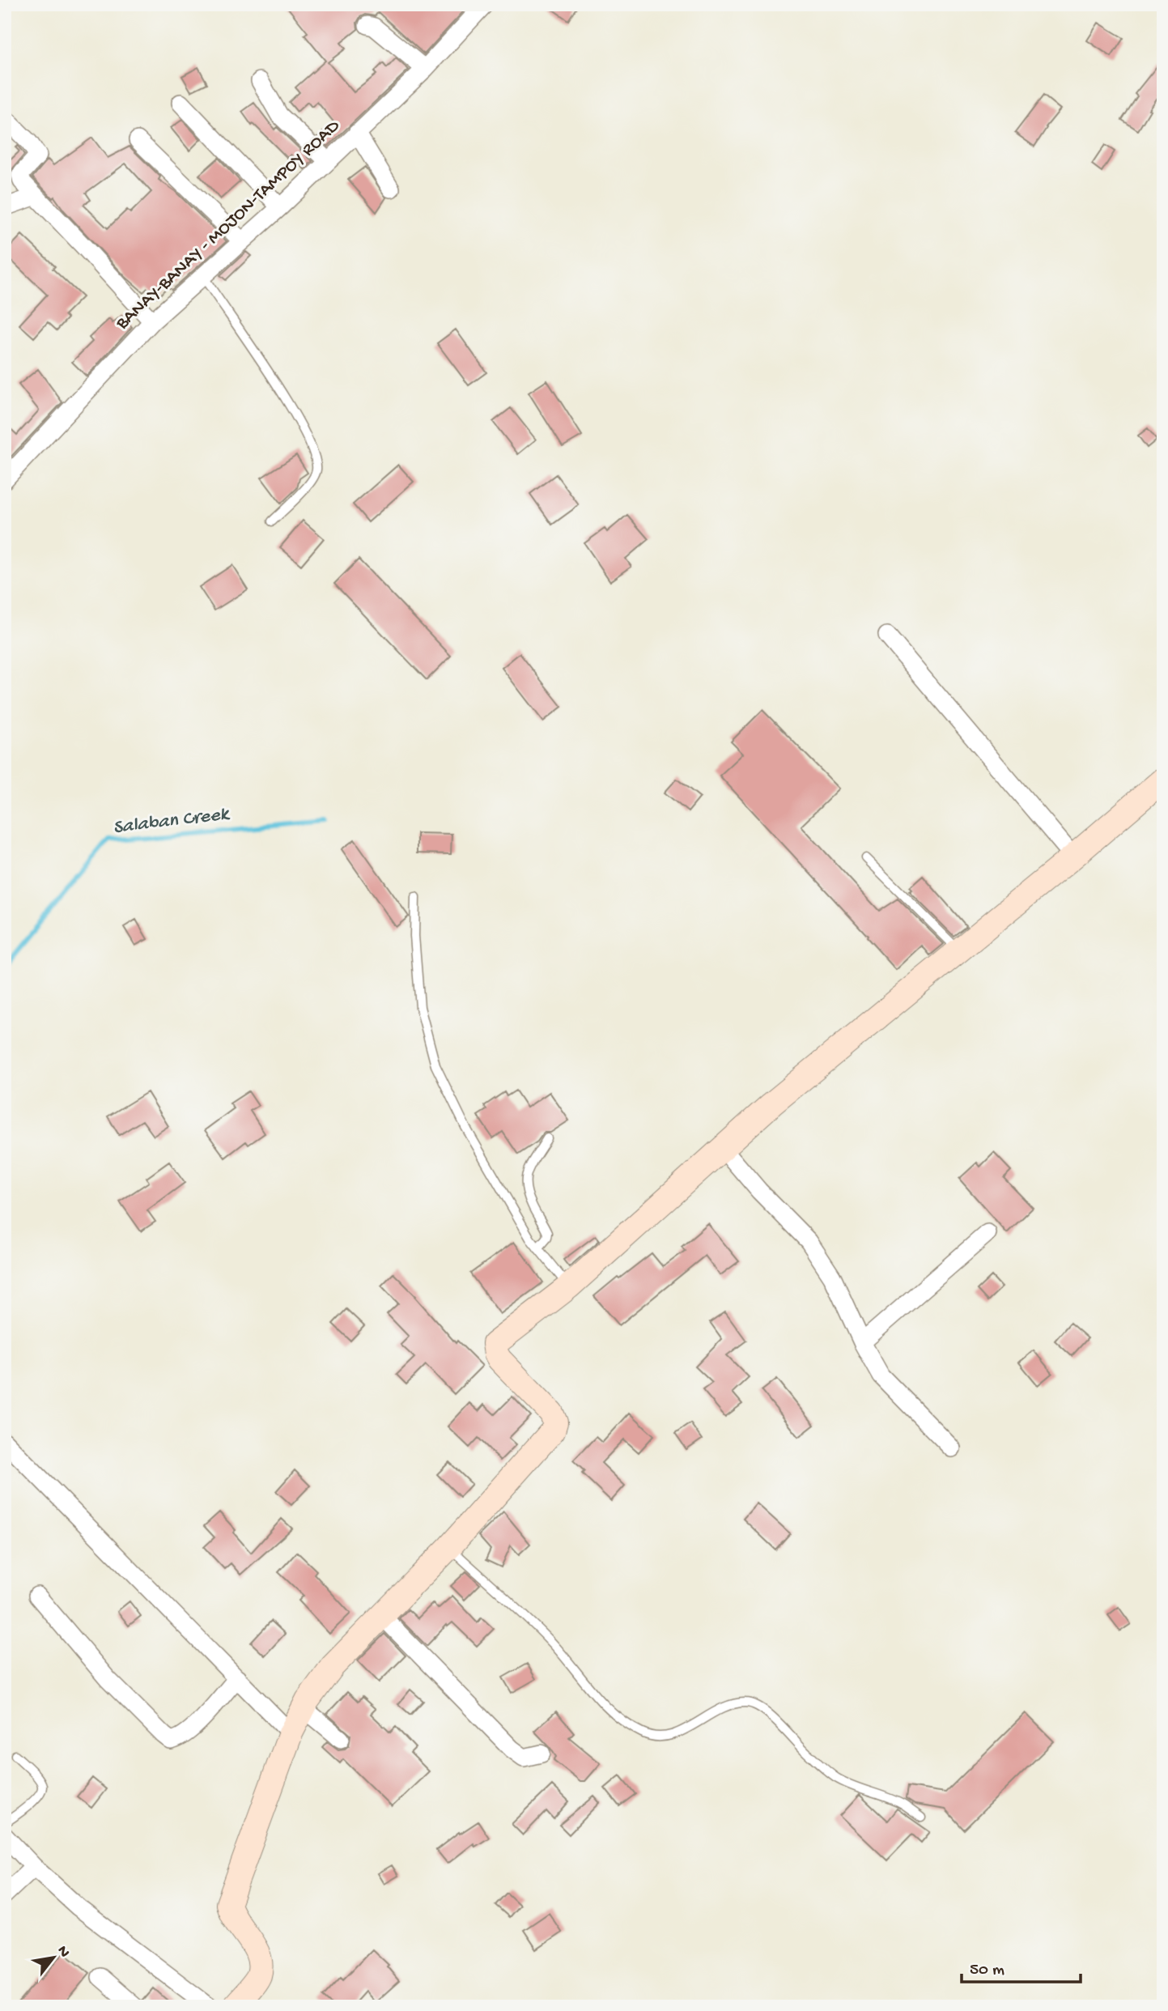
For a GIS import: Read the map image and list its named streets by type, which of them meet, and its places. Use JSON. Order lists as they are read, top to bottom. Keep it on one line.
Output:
{"streets":{"street":["BANAY-BANAY - MOJON-TAMPOY ROAD"]},"water":["Salaban Creek"],"scale_bar":"50 m","north":"top right"}
